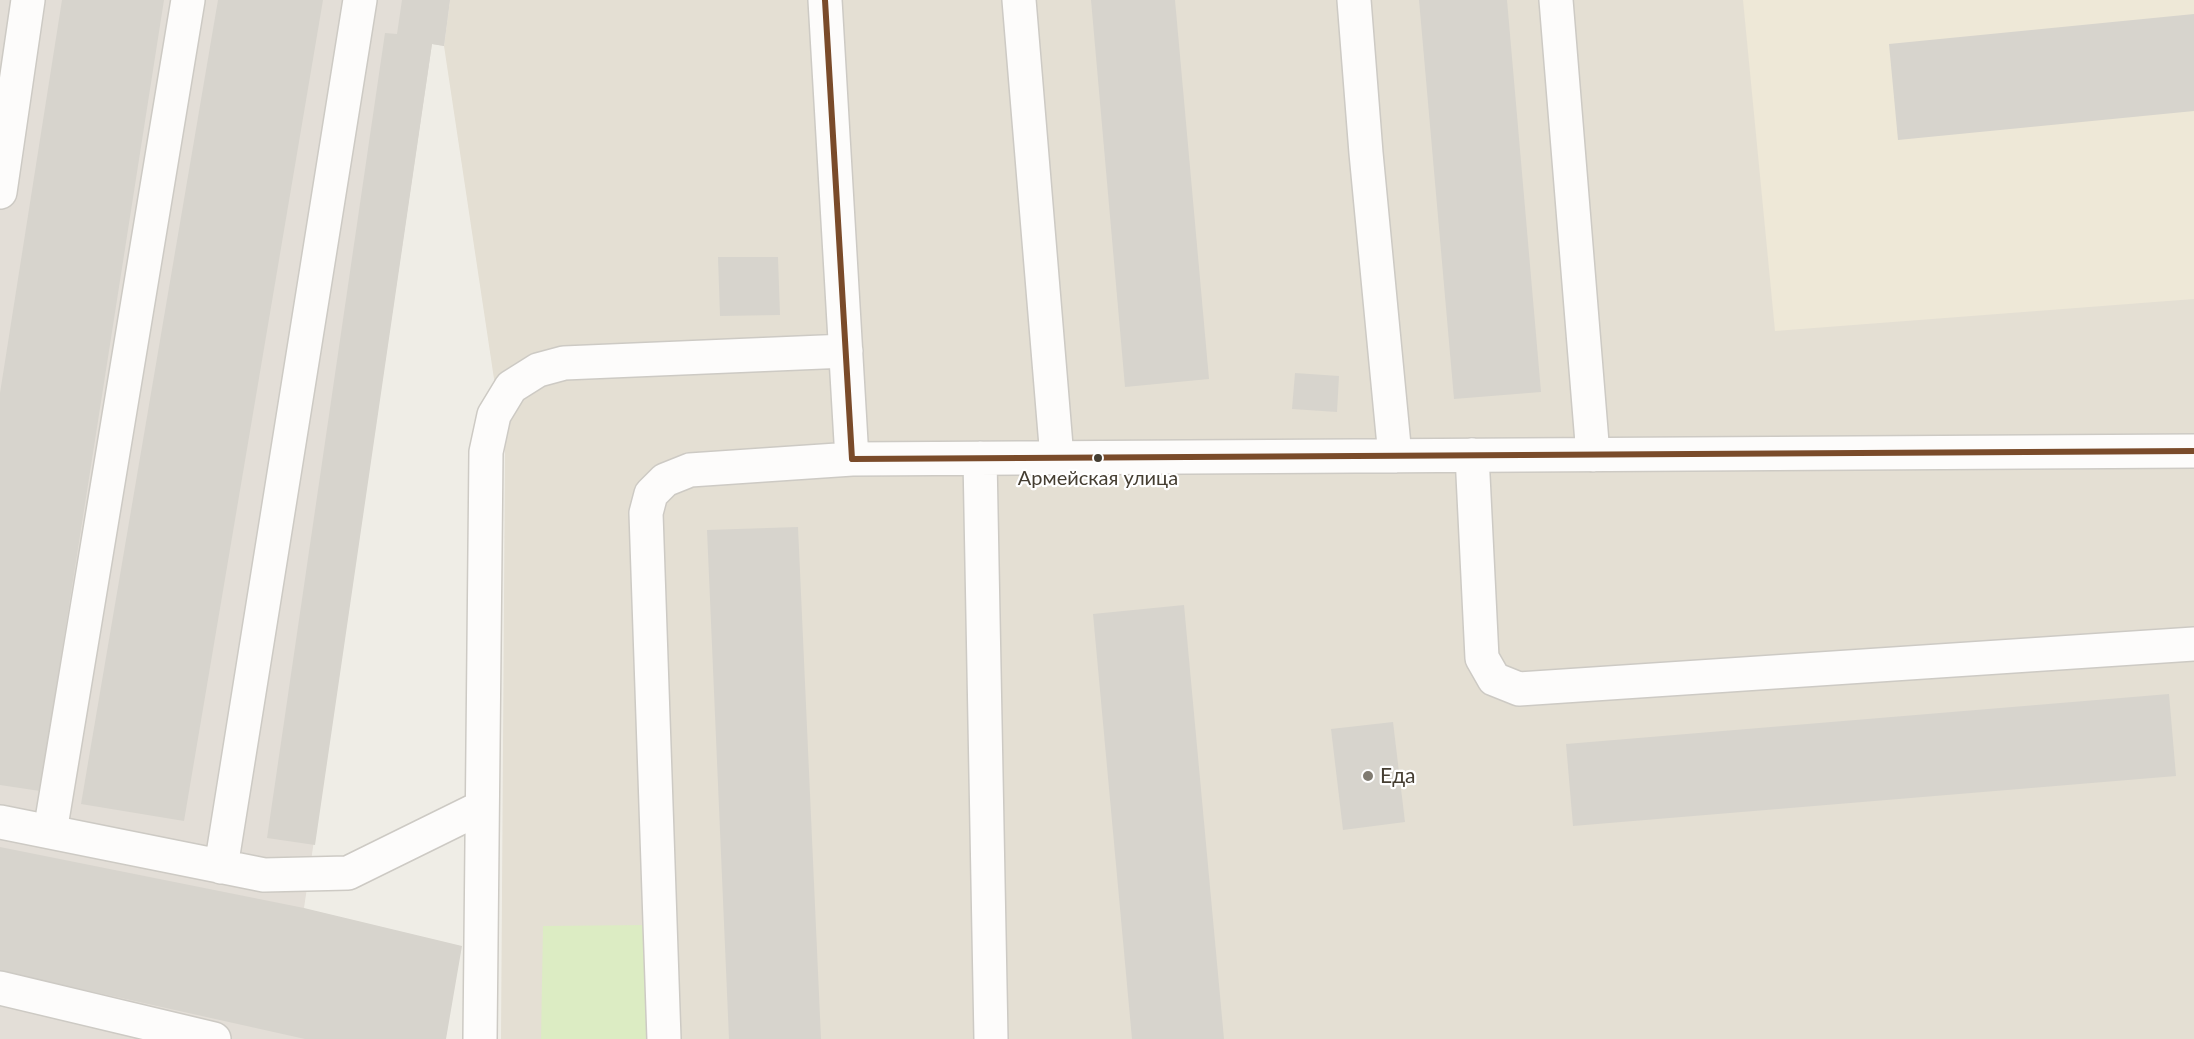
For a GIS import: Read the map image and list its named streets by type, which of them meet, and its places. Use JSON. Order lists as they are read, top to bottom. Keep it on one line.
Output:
{"places":["Армейская улица","Еда"]}
